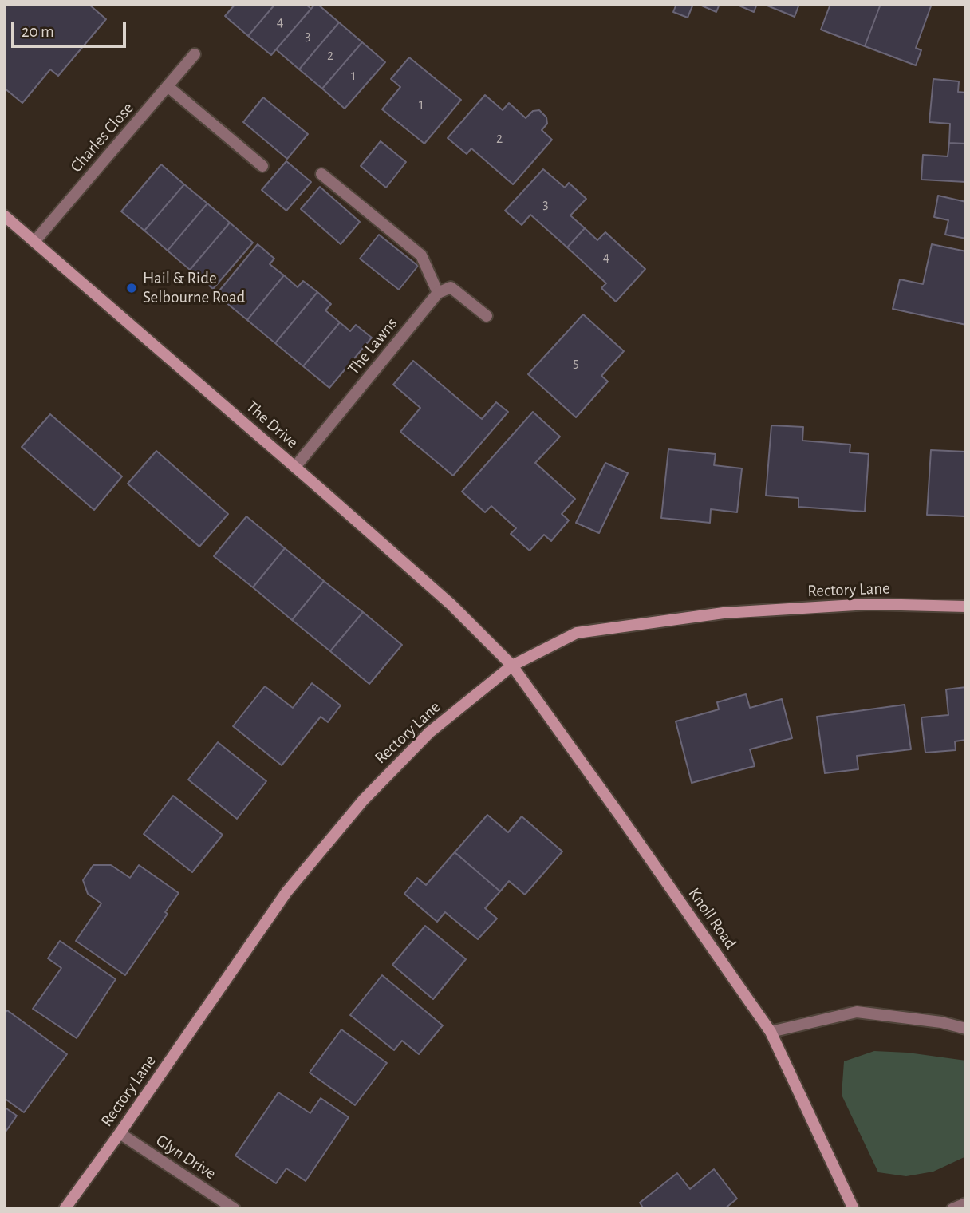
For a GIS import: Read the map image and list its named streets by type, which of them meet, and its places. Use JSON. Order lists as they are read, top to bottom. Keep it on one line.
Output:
{"streets":{"street":["Charles Close","The Lawns","The Drive","Rectory Lane","Knoll Road","Glyn Drive"]},"crossings":[["Charles Close","The Drive"],["The Lawns","The Drive"],["The Drive","Rectory Lane"],["The Drive","Knoll Road"],["Rectory Lane","Knoll Road"],["Rectory Lane","Glyn Drive"]],"places":["Hail & Ride Selbourne Road"],"house_numbers":["4","3","2","1","1","2","3","4","5"],"scale_bar":"20 m"}
